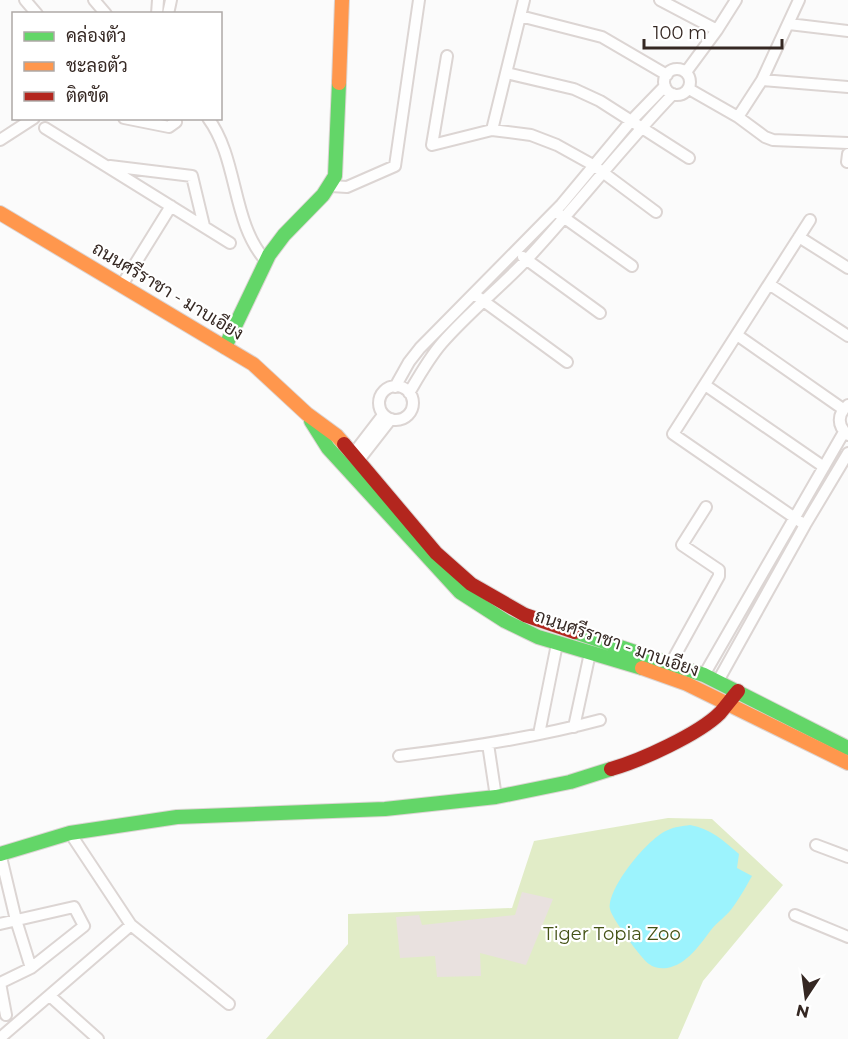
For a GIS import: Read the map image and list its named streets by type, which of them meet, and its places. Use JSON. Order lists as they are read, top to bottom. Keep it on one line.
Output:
{"streets":{"main road":["ถนนศรีราชา - มาบเอียง"]},"parks":["Tiger Topia Zoo"],"legend":["คล่องตัว","ชะลอตัว","ติดขัด"],"scale_bar":"100 m","north":"bottom"}
